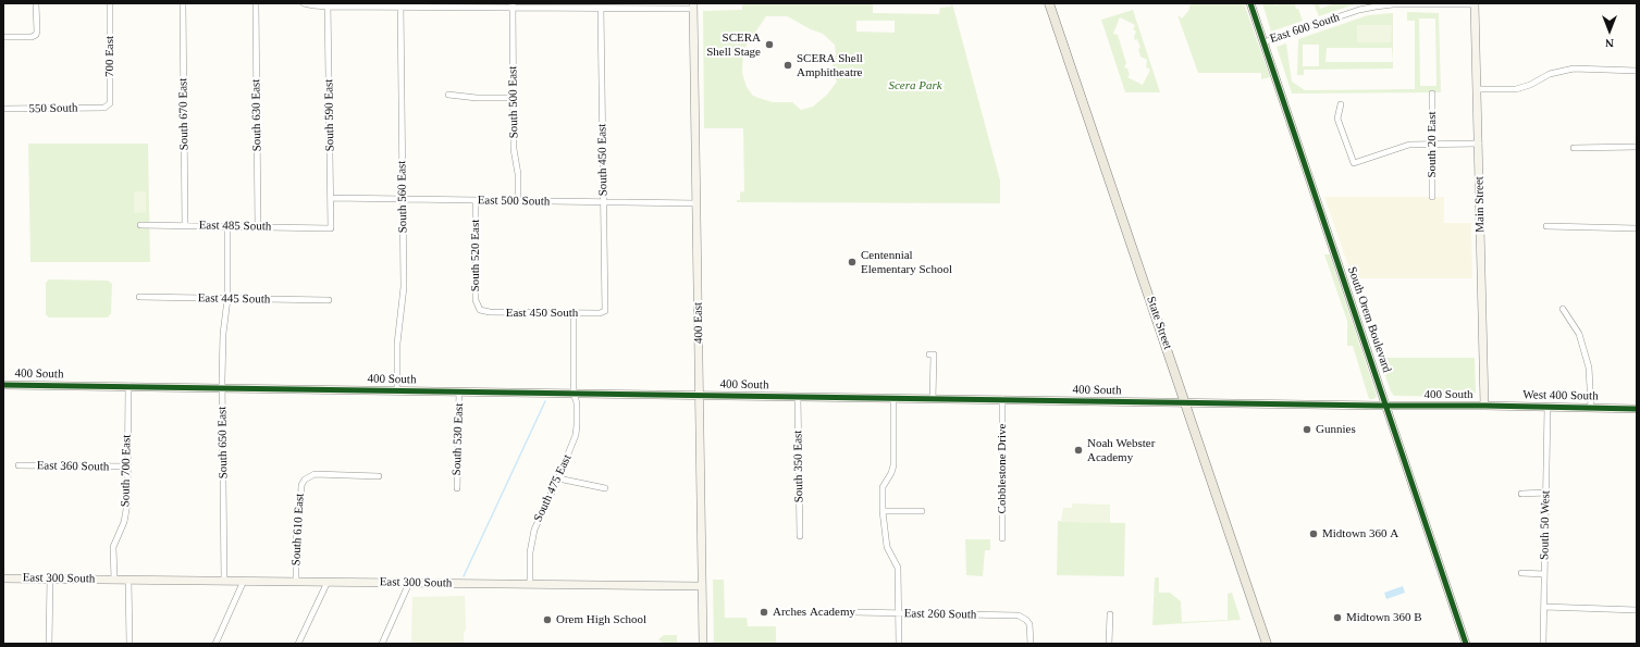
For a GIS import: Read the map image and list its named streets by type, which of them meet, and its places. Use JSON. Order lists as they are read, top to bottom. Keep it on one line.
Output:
{"streets":{"main road":["State Street"],"street":["East 600 South","700 East","South 500 East","550 South","South 670 East","South 630 East","South 590 East","South 20 East","South 450 East","South 560 East","East 500 South","Main Street","East 485 South","South 520 East","East 445 South","East 450 South","South Orem Boulevard","400 East","400 South","West 400 South","South 530 East","South 650 East","East 360 South","South 350 East","Cobblestone Drive","South 700 East","South 475 East","South 50 West","South 610 East","East 300 South","East 260 South"]},"crossings":[["East 600 South","Main Street"],["East 600 South","South Orem Boulevard"],["700 East","550 South"],["South 500 East","East 500 South"],["South 670 East","East 485 South"],["South 630 East","East 485 South"],["South 590 East","East 500 South"],["South 590 East","East 485 South"],["South 450 East","East 500 South"],["South 450 East","East 450 South"],["South 560 East","East 500 South"],["South 560 East","400 South"],["East 500 South","South 520 East"],["East 500 South","400 East"],["Main Street","400 South"],["Main Street","West 400 South"],["East 485 South","South 650 East"],["South 520 East","East 450 South"],["East 445 South","South 650 East"],["East 450 South","South 475 East"],["South Orem Boulevard","400 South"],["400 East","400 South"],["400 East","East 300 South"],["State Street","400 South"],["400 South","West 400 South"],["400 South","South 530 East"],["400 South","South 650 East"],["400 South","South 350 East"],["400 South","Cobblestone Drive"],["400 South","South 700 East"],["400 South","South 475 East"],["West 400 South","South 50 West"],["South 650 East","East 300 South"],["East 360 South","South 700 East"],["South 700 East","East 300 South"],["South 475 East","East 300 South"],["South 610 East","East 300 South"]],"parks":["Scera Park"],"places":["SCERA Shell Stage","SCERA Shell Amphitheatre","Centennial Elementary School","Gunnies","Noah Webster Academy","Midtown 360 A","Arches Academy","Midtown 360 B","Orem High School"],"north":"bottom"}
